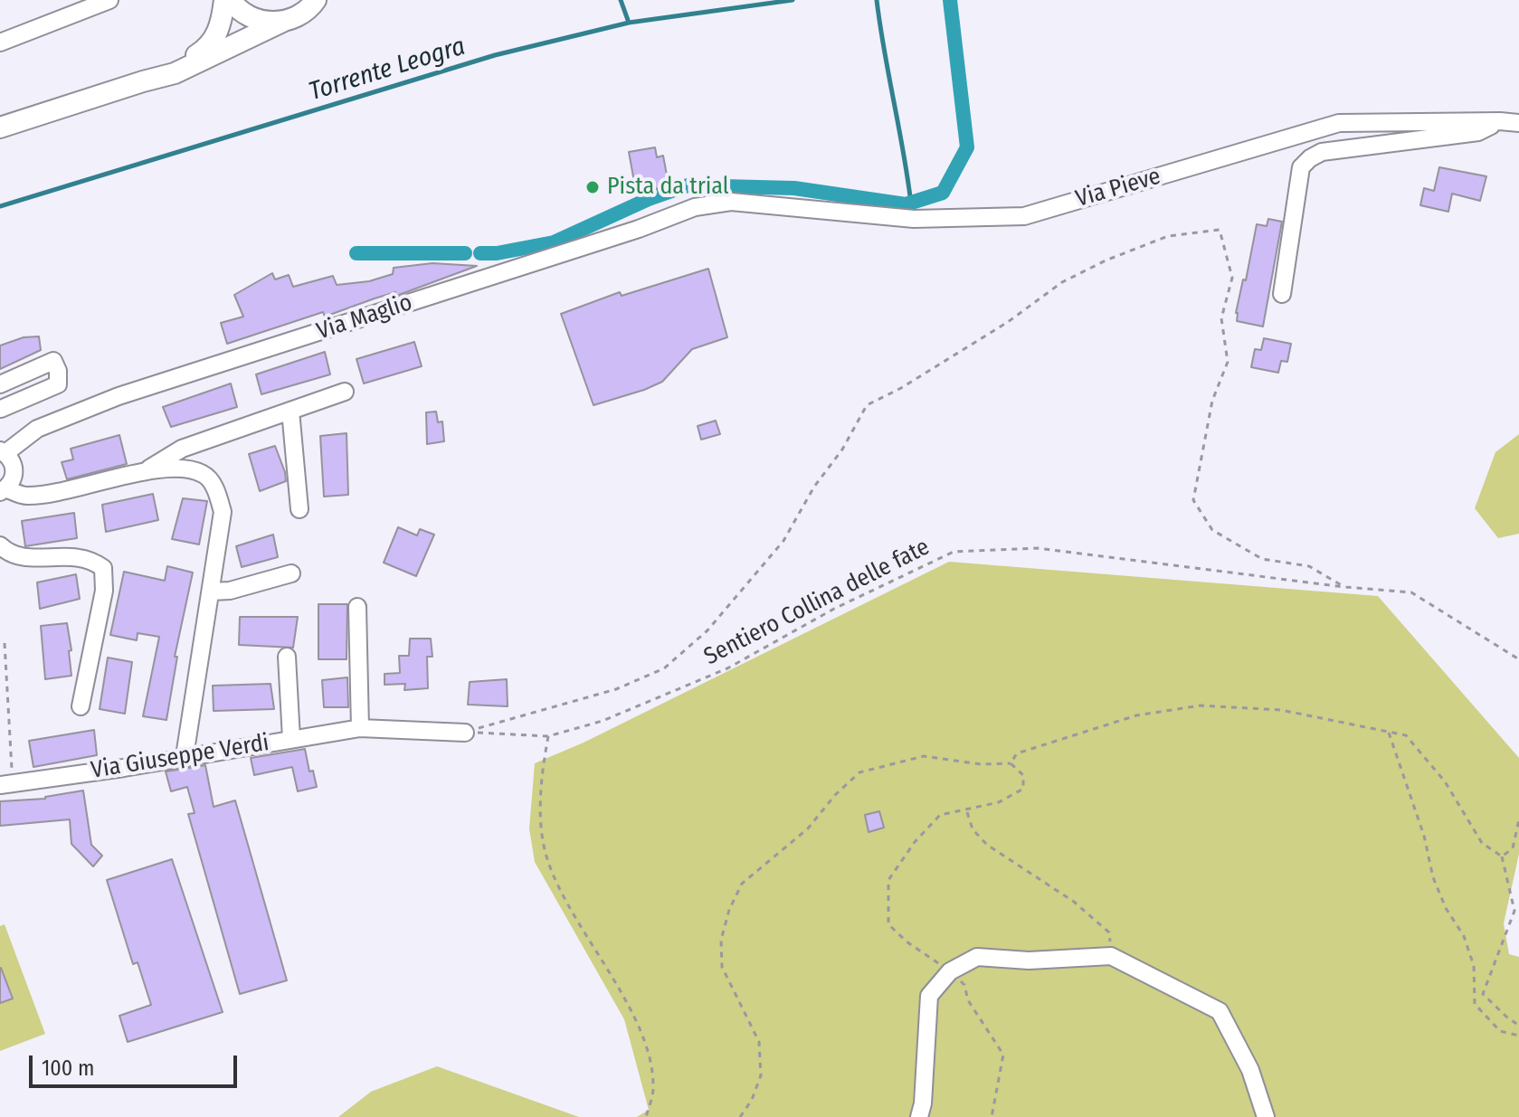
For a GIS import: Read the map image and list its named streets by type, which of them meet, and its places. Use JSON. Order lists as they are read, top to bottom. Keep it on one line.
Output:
{"streets":{"street":["Via Pieve","Via Maglio","Via Giuseppe Verdi"],"path":["Sentiero Collina delle fate"]},"crossings":[["Via Pieve","Via Maglio"],["Sentiero Collina delle fate","Via Giuseppe Verdi"]],"water":["Torrente Leogra"],"places":["Pista da trial"],"scale_bar":"100 m"}
